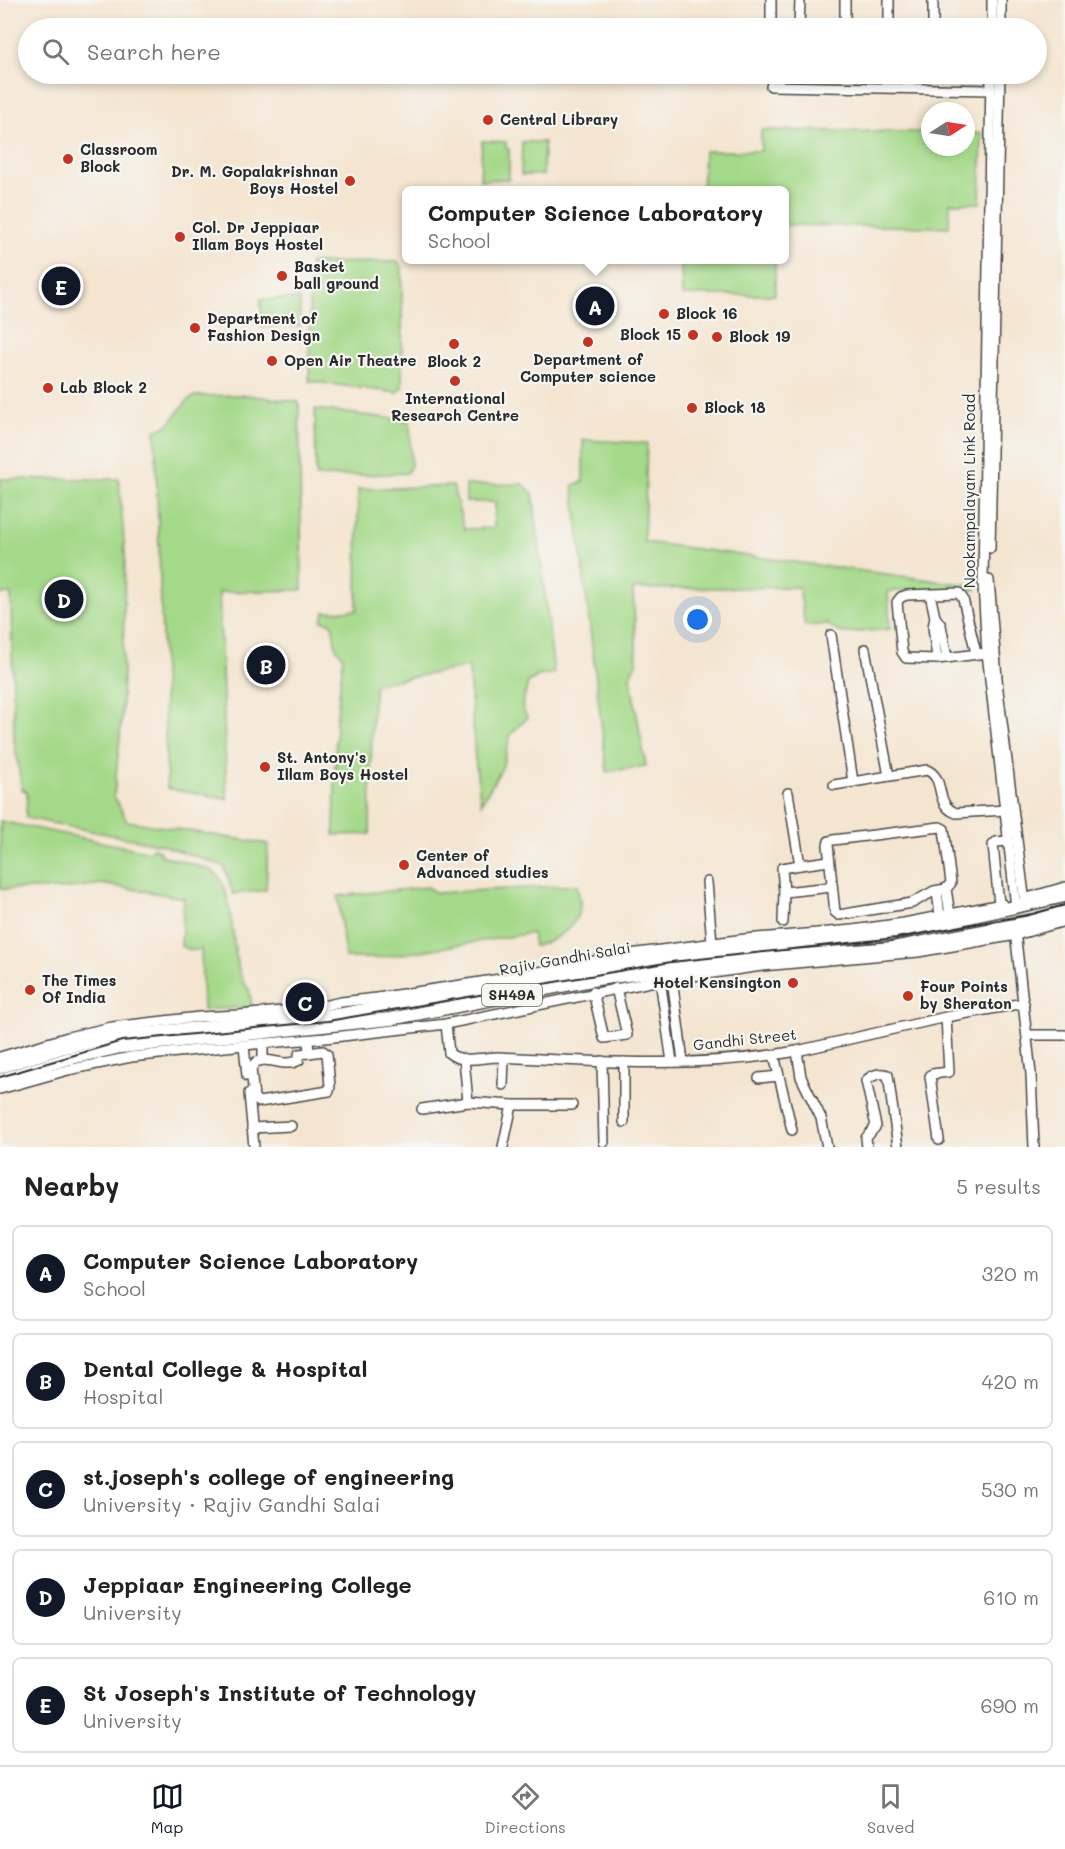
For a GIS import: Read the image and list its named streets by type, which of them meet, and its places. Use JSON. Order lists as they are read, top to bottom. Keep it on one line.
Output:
{"streets":{"main road":["Rajiv Gandhi Salai","SH49A"],"street":["Nookampalayam Link Road","Gandhi Street"]},"crossings":[["Nookampalayam Link Road","Rajiv Gandhi Salai"]],"places":["Central Library","Classroom Block","Dr. M. Gopalakrishnan Boys Hostel","Col. Dr Jeppiaar Illam Boys Hostel","Basket ball ground","Block 16","Department of Fashion Design","Block 15","Block 19","Department of Computer science","Block 2","Open Air Theatre","International Research Centre","Lab Block 2","Block 18","St. Antony's Illam Boys Hostel","Center of Advanced studies","Hotel Kensington","The Times Of India","Four Points by Sheraton"],"north":"right","page":{"search":"Search here","popup":["Computer Science Laboratory","School"],"pins":["E","A","D","B","C"],"heading":["Nearby","5 results"],"list":[{"mark":"A","name":"Computer Science Laboratory","note":"School","value":"320 m"},{"mark":"B","name":"Dental College & Hospital","note":"Hospital","value":"420 m"},{"mark":"C","name":"st.joseph's college of engineering","note":"University · Rajiv Gandhi Salai","value":"530 m"},{"mark":"D","name":"Jeppiaar Engineering College","note":"University","value":"610 m"},{"mark":"E","name":"St Joseph's Institute of Technology","note":"University","value":"690 m"}],"nav":["Map","Directions","Saved"]}}
